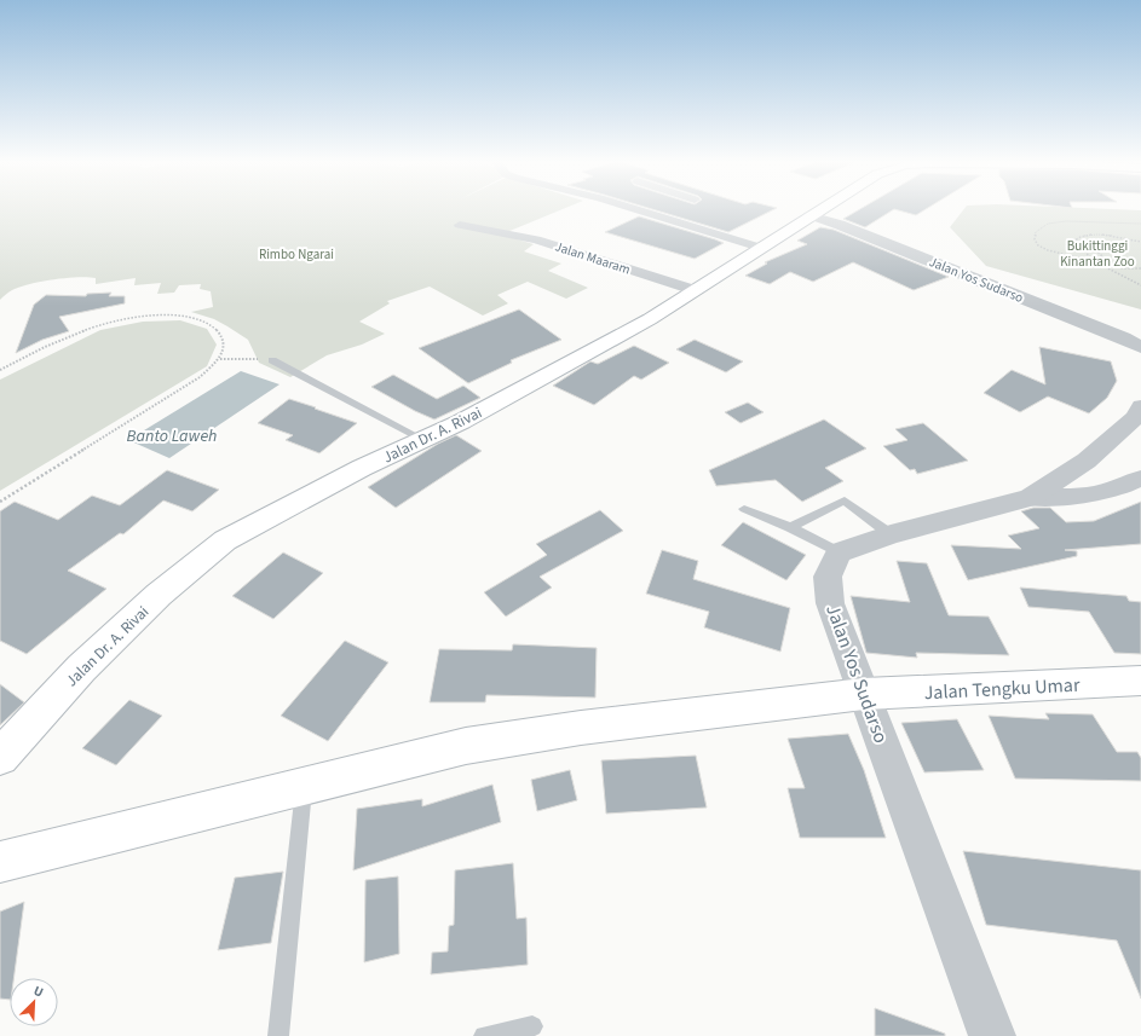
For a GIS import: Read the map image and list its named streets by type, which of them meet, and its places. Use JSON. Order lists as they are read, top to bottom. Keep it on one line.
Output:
{"streets":{"main road":["Jalan Dr. A. Rivai","Jalan Tengku Umar"],"street":["Jalan Maaram","Jalan Yos Sudarso"]},"crossings":[["Jalan Maaram","Jalan Dr. A. Rivai"],["Jalan Yos Sudarso","Jalan Dr. A. Rivai"],["Jalan Yos Sudarso","Jalan Tengku Umar"]],"water":["Banto Laweh"],"parks":["Bukittinggi Kinantan Zoo","Rimbo Ngarai"],"north":"top right"}
